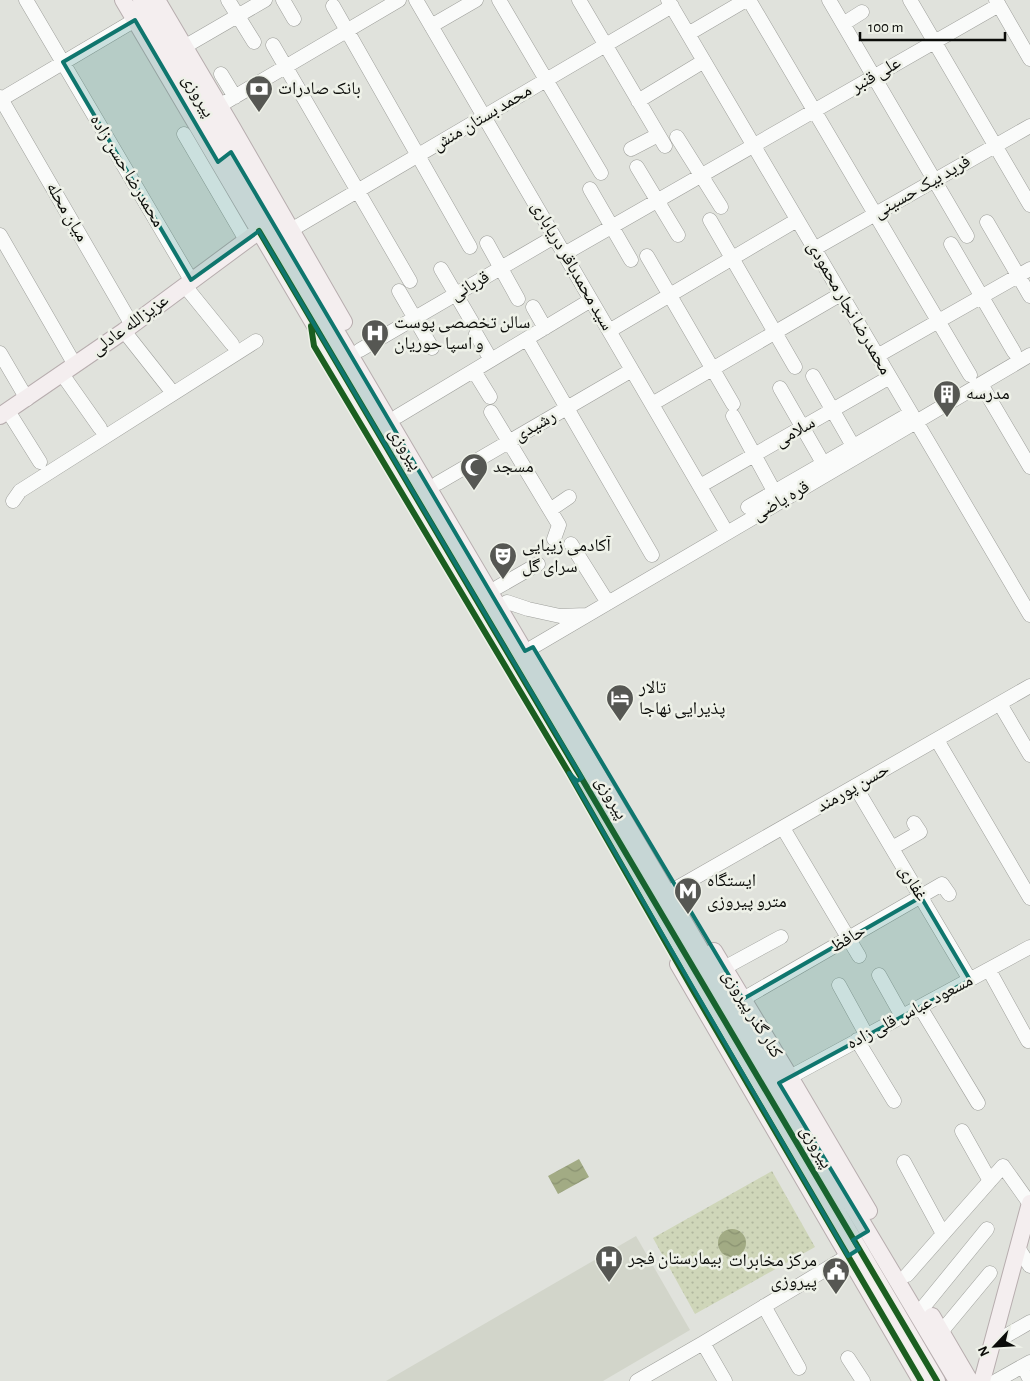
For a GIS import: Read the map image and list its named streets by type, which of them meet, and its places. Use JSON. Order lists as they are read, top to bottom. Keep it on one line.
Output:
{"streets":{"main road":["پیروزی","عزیزالله عادلی","کنار گذر پیروزی"],"street":["علی قنبر","محمد بستان منش","محمدرضا حسن زاده","فرید بیک حسینی","میان محله","سید محمدباقر دریاباری","قربانی","محمدرضا نجار محمودی","رشیدی","سلامی","قره یاضی","حسن پورمند","غفاری","حافظ","مسعود عباس قلی زاده"]},"crossings":[["علی قنبر","سید محمدباقر دریاباری"],["علی قنبر","محمدرضا نجار محمودی"],["پیروزی","عزیزالله عادلی"],["پیروزی","قره یاضی"],["پیروزی","مسعود عباس قلی زاده"],["پیروزی","کنار گذر پیروزی"],["محمد بستان منش","سید محمدباقر دریاباری"],["محمد بستان منش","محمدرضا نجار محمودی"],["محمدرضا حسن زاده","عزیزالله عادلی"],["فرید بیک حسینی","محمدرضا نجار محمودی"],["میان محله","عزیزالله عادلی"],["سید محمدباقر دریاباری","قربانی"],["سید محمدباقر دریاباری","رشیدی"],["سید محمدباقر دریاباری","سلامی"],["سید محمدباقر دریاباری","قره یاضی"],["محمدرضا نجار محمودی","سلامی"],["محمدرضا نجار محمودی","قره یاضی"],["قره یاضی","کنار گذر پیروزی"],["حسن پورمند","غفاری"],["حسن پورمند","کنار گذر پیروزی"],["غفاری","حافظ"],["غفاری","مسعود عباس قلی زاده"],["حافظ","کنار گذر پیروزی"],["مسعود عباس قلی زاده","کنار گذر پیروزی"]],"places":{"bank":["بانک صادرات"],"hospital":["سالن تخصصی پوست و اسپا حوریان","بیمارستان فجر"],"building":["مدرسه"],"mosque":["مسجد"],"theatre":["آکادمی زیبایی سرای گل"],"hotel":["تالار پذیرایی نهاجا"],"metro station":["ایستگاه مترو پیروزی"],"public building":["مرکز مخابرات پیروزی"]},"scale_bar":"100 m","north":"bottom left"}
